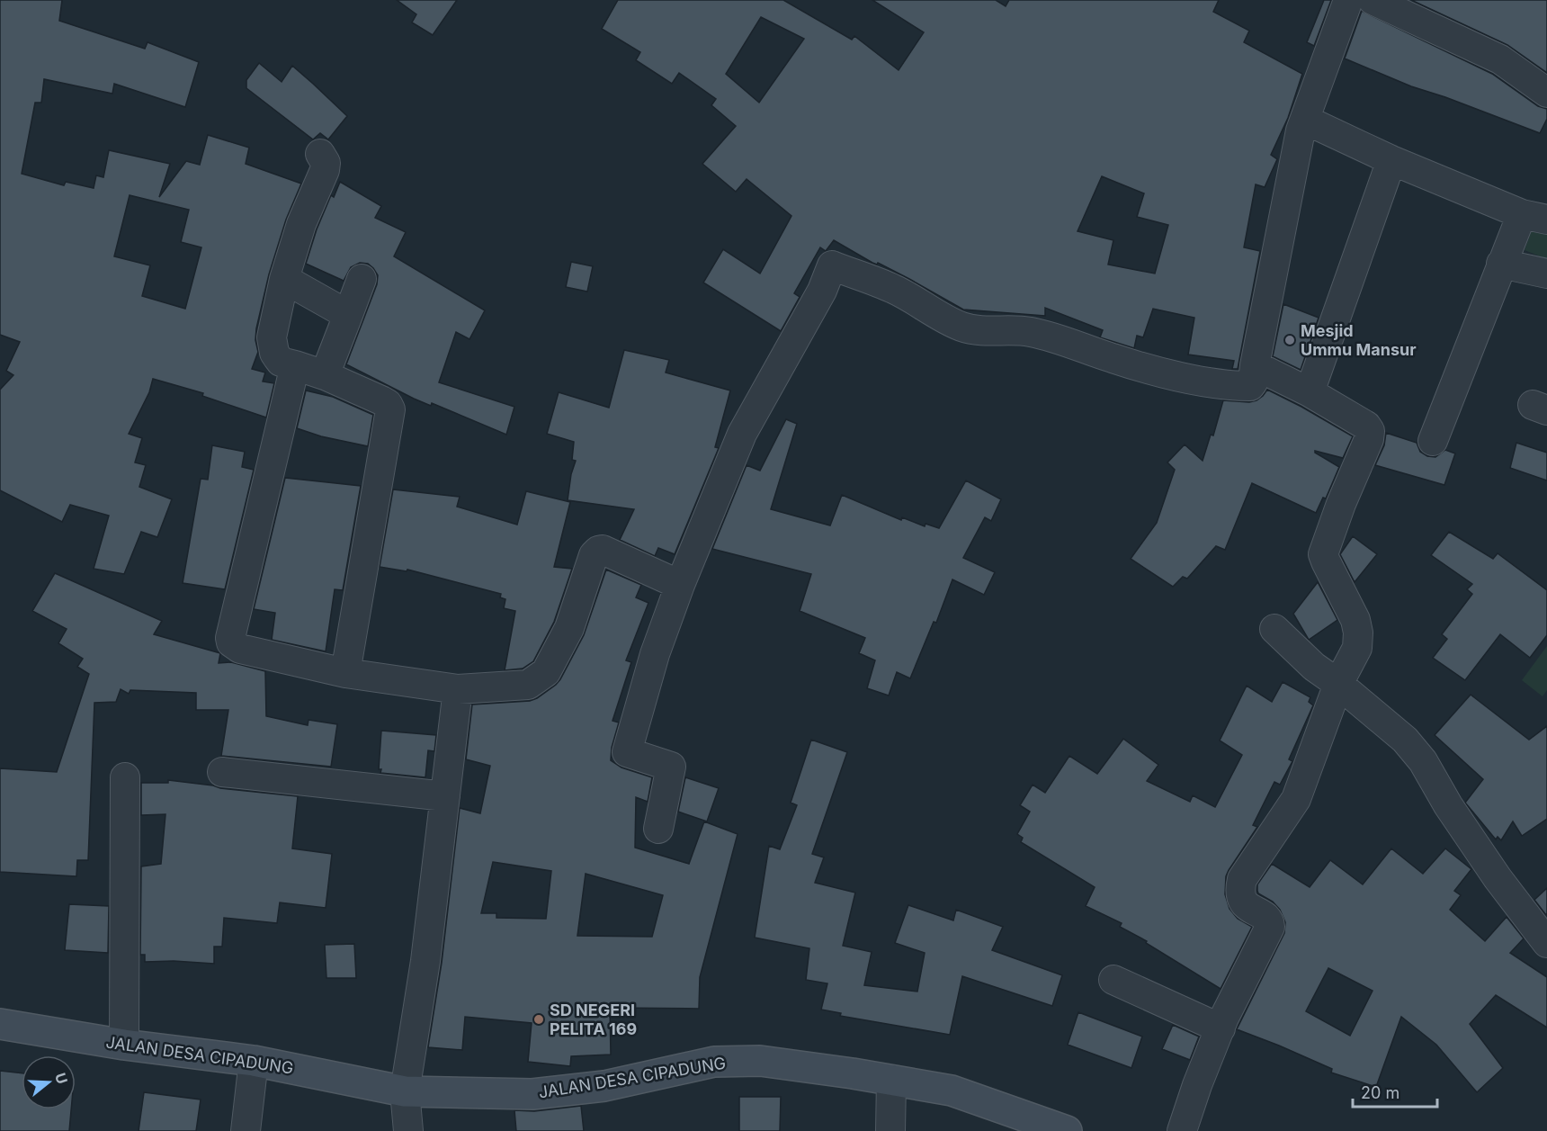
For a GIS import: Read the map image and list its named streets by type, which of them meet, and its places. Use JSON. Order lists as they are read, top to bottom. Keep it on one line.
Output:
{"streets":{"street":["JALAN DESA CIPADUNG"]},"places":["Mesjid Ummu Mansur","SD NEGERI PELITA 169"],"scale_bar":"20 m","north":"right"}
